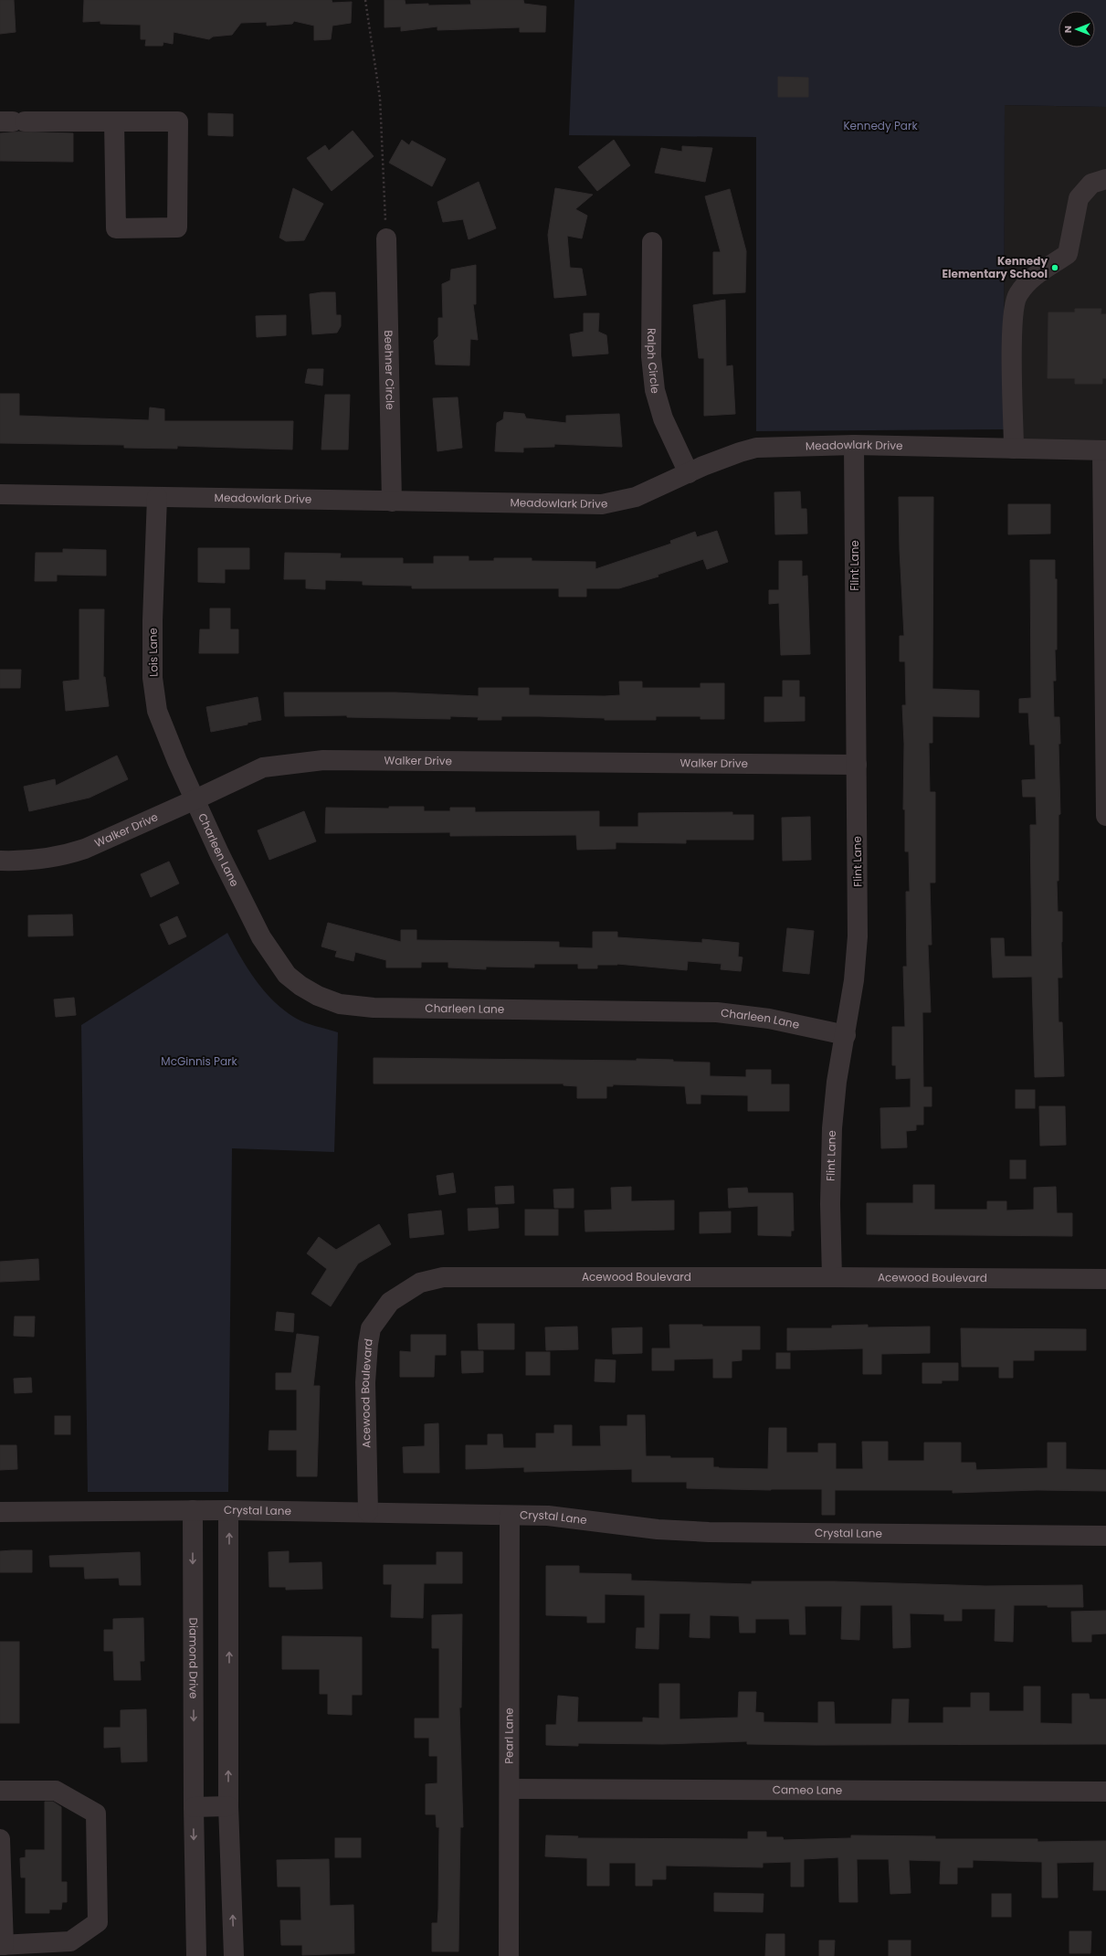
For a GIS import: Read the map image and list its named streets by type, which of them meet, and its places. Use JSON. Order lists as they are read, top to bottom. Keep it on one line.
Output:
{"streets":{"street":["Ralph Circle","Beehner Circle","Meadowlark Drive","Flint Lane","Lois Lane","Walker Drive","Charleen Lane","Acewood Boulevard","Crystal Lane","Diamond Drive","Pearl Lane","Cameo Lane"]},"crossings":[["Ralph Circle","Meadowlark Drive"],["Beehner Circle","Meadowlark Drive"],["Meadowlark Drive","Flint Lane"],["Meadowlark Drive","Lois Lane"],["Flint Lane","Walker Drive"],["Flint Lane","Charleen Lane"],["Flint Lane","Acewood Boulevard"],["Lois Lane","Walker Drive"],["Lois Lane","Charleen Lane"],["Walker Drive","Charleen Lane"],["Acewood Boulevard","Crystal Lane"],["Crystal Lane","Diamond Drive"],["Crystal Lane","Pearl Lane"],["Pearl Lane","Cameo Lane"]],"parks":["Kennedy Park","McGinnis Park"],"places":["Kennedy Elementary School"],"north":"left"}
